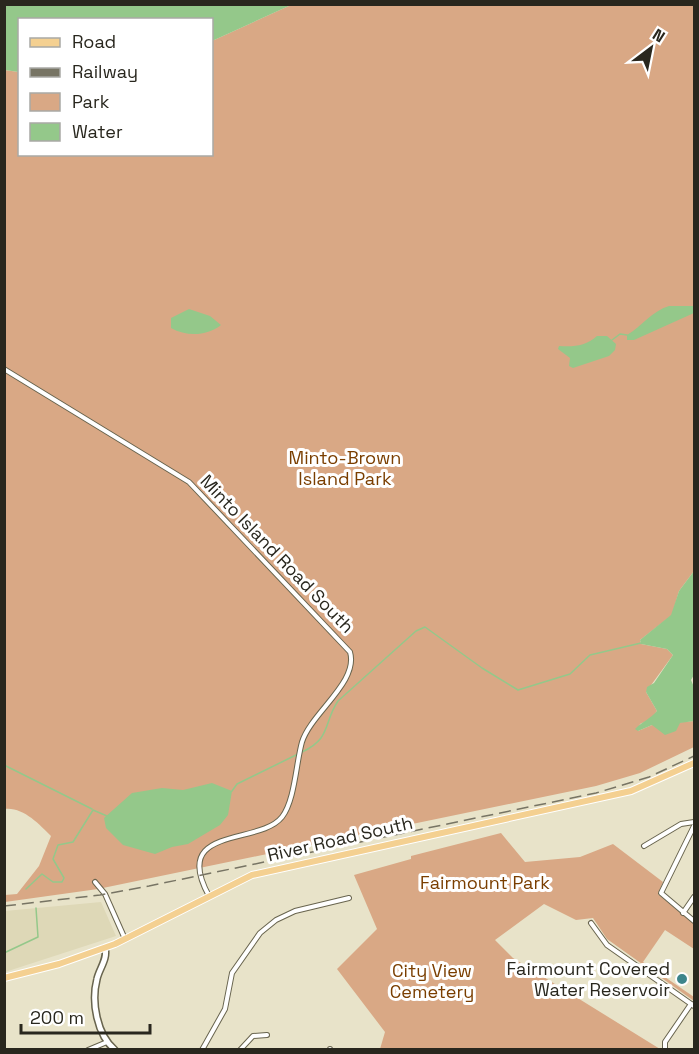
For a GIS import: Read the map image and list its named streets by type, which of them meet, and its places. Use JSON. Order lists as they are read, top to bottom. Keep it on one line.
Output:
{"streets":{"main road":["River Road South"],"street":["Minto Island Road South"]},"crossings":[["Minto Island Road South","River Road South"]],"parks":["Minto-Brown Island Park","Fairmount Park","City View Cemetery"],"places":["Fairmount Covered Water Reservoir"],"legend":["Road","Railway","Park","Water"],"scale_bar":"200 m","north":"top right"}
